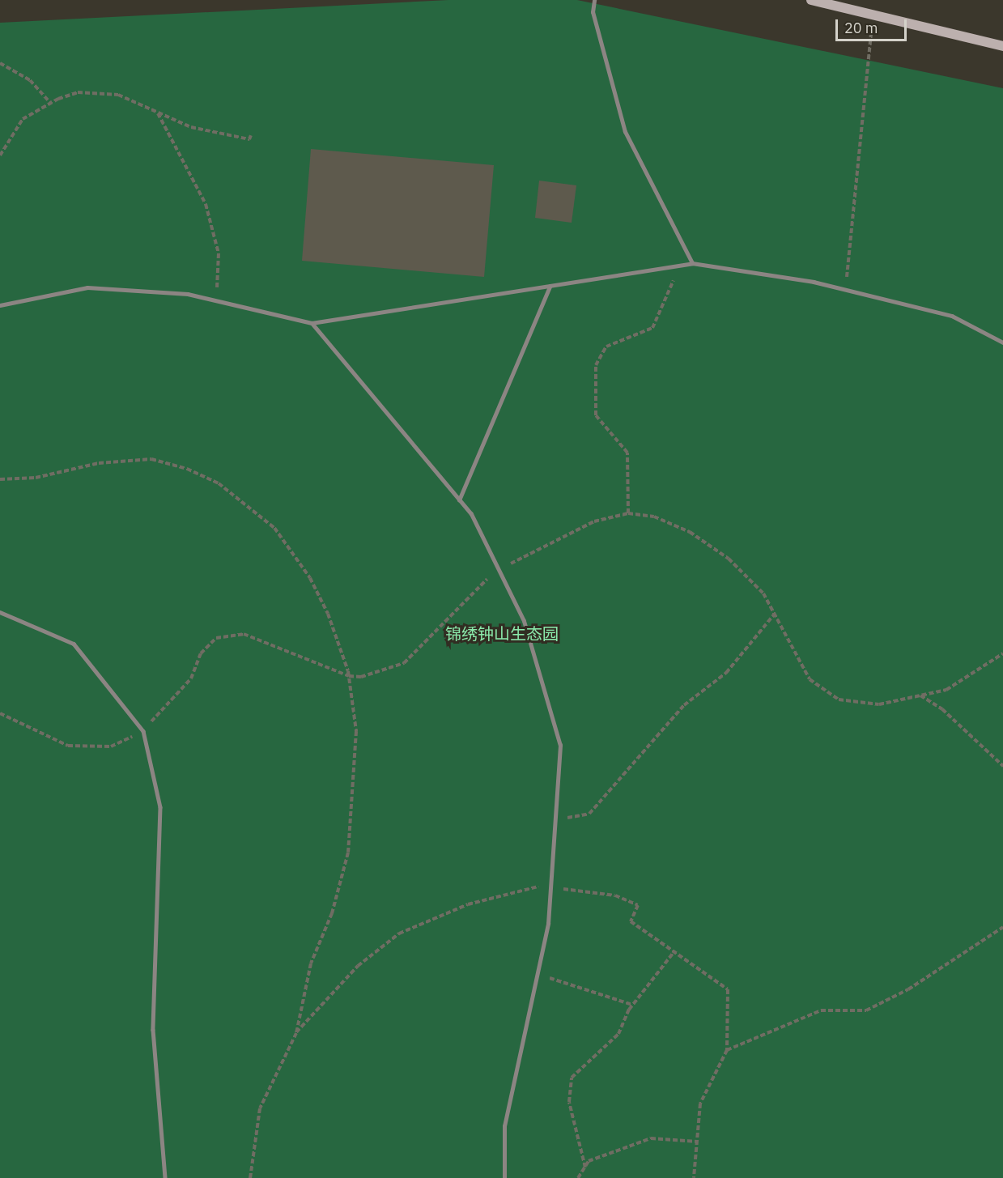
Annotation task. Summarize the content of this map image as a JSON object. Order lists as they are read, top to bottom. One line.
{"parks":["锦绣钟山生态园"],"scale_bar":"20 m"}
